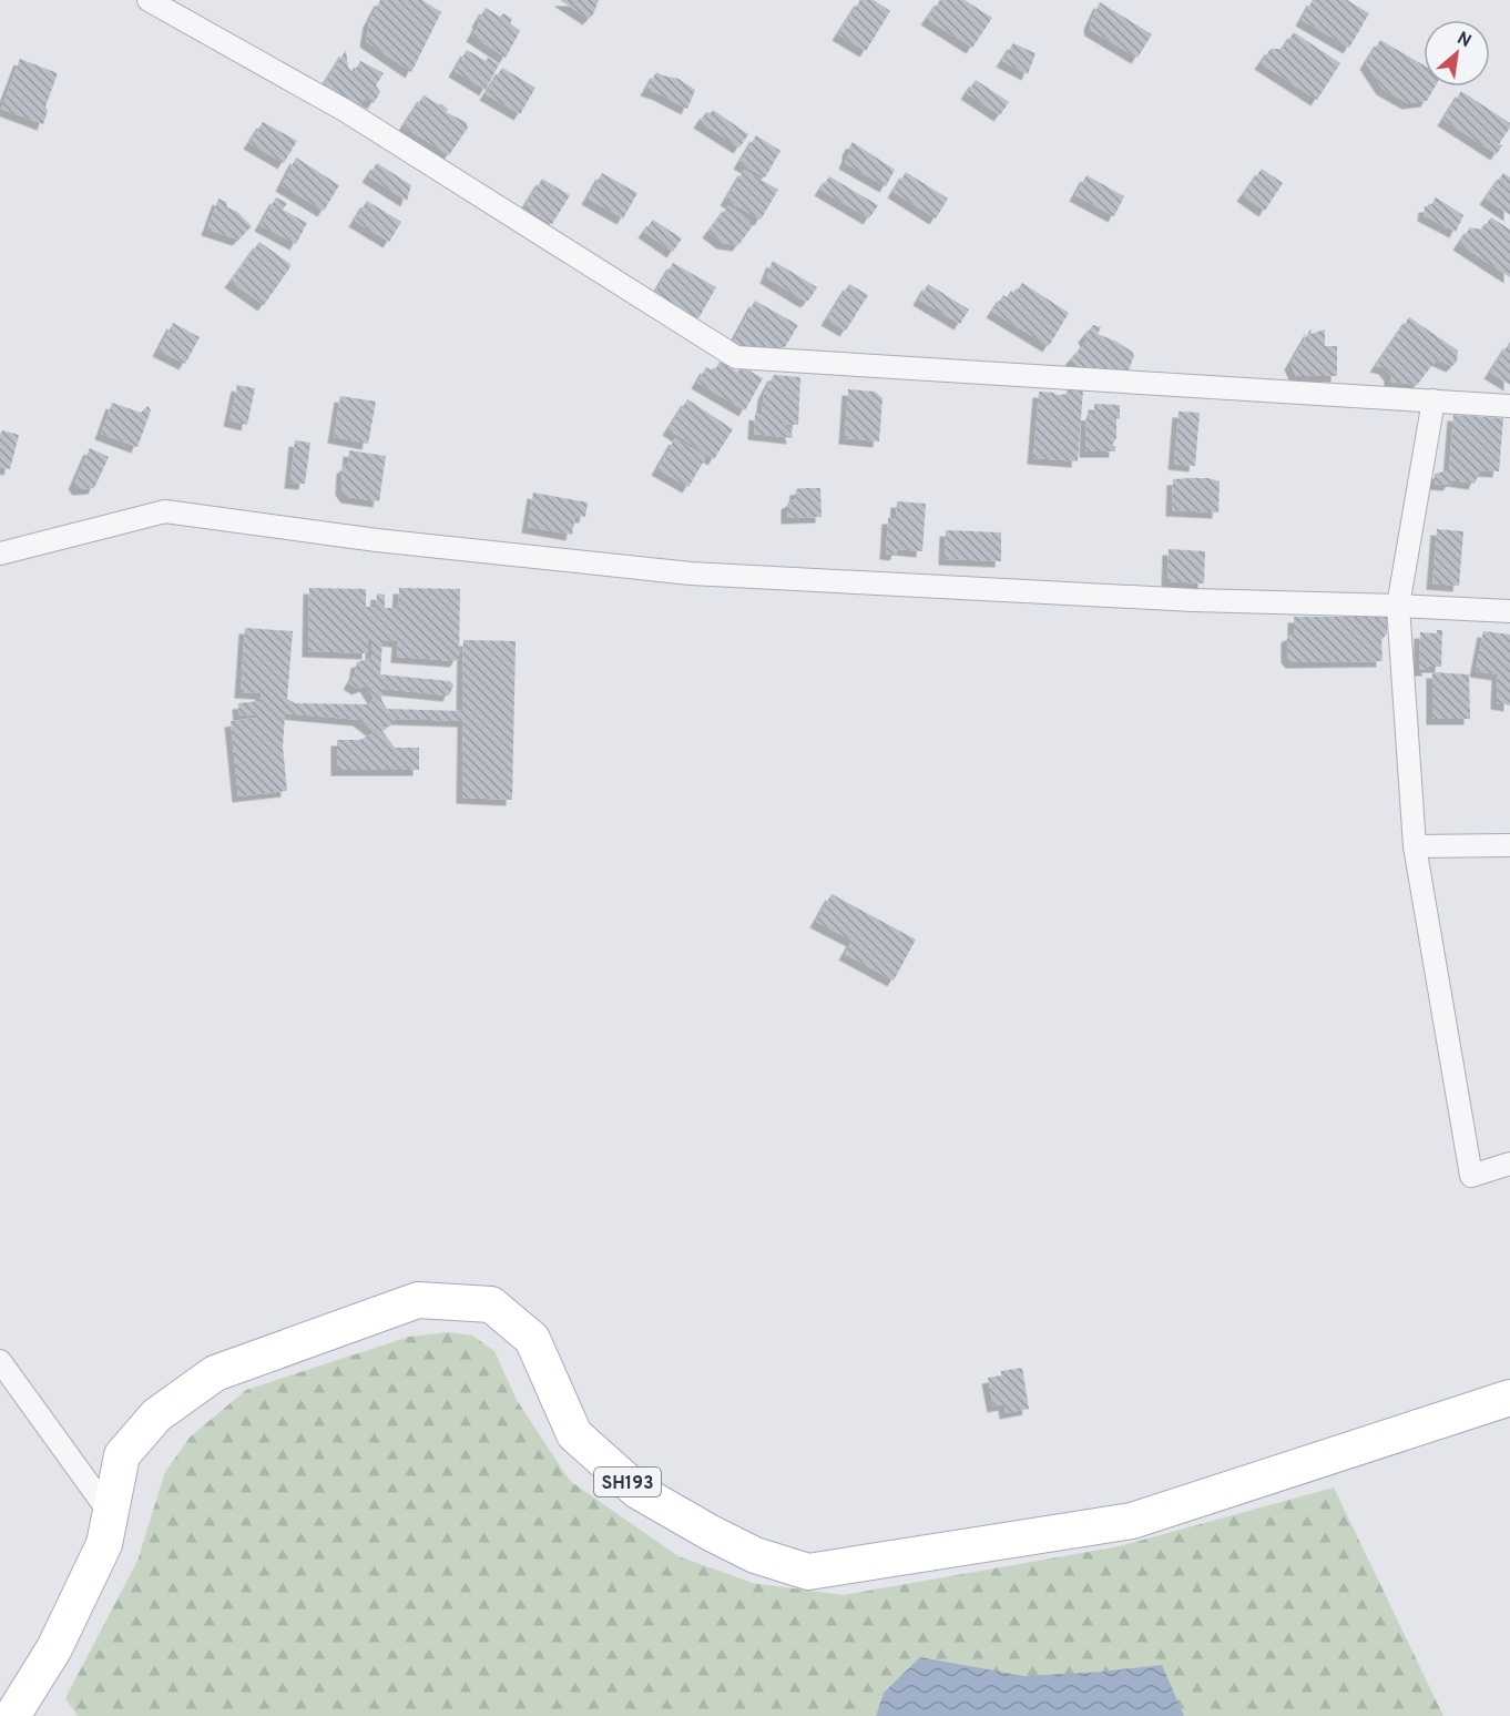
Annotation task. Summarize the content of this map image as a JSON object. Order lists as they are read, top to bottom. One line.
{"streets":{"main road":["SH193"]},"north":"top right"}
